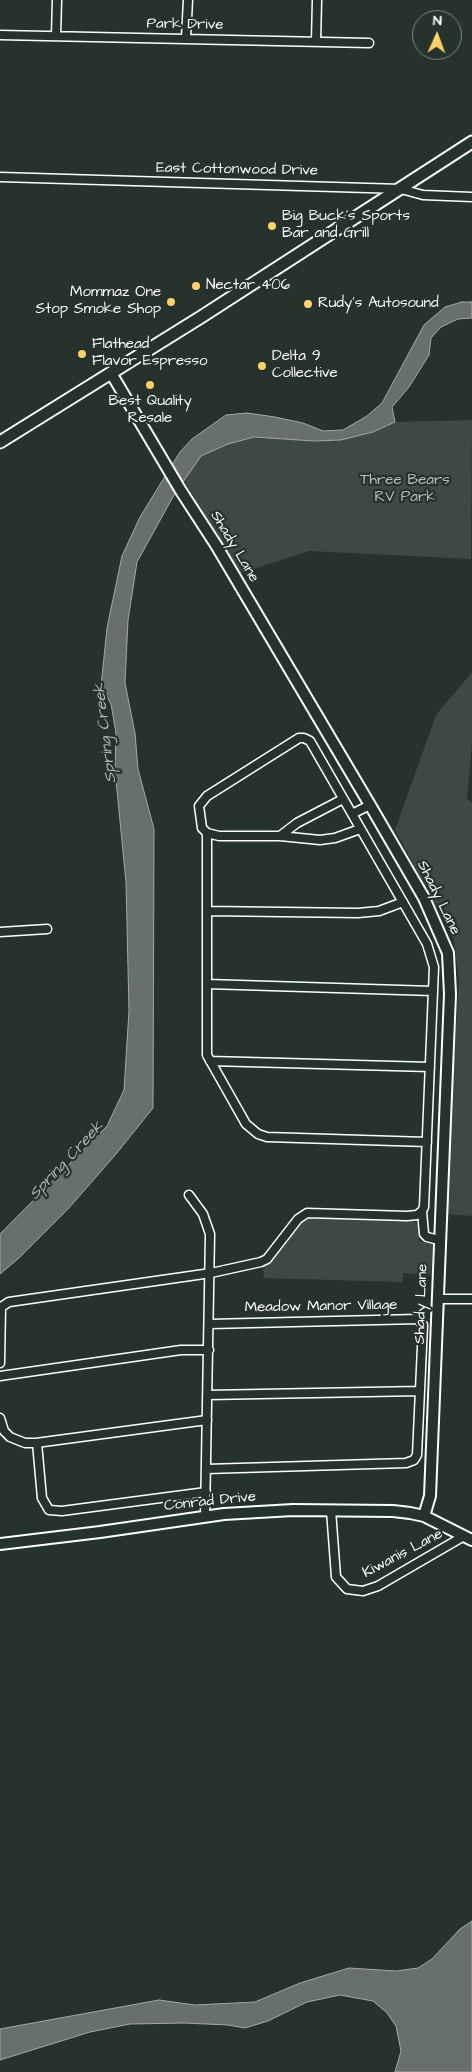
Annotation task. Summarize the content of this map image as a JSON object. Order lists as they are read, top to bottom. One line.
{"streets":{"main road":["Shady Lane","Conrad Drive"],"street":["Park Drive","East Cottonwood Drive","Meadow Manor Village","Kiwanis Lane"]},"crossings":[["Shady Lane","Conrad Drive"],["Conrad Drive","Kiwanis Lane"]],"water":["Spring Creek"],"parks":["Three Bears RV Park"],"places":["Big Buck's Sports Bar and Grill","Nectar 406","Mommaz One Stop Smoke Shop","Rudy's Autosound","Flathead Flavor Espresso","Delta 9 Collective","Best Quality Resale"],"north":"top"}
